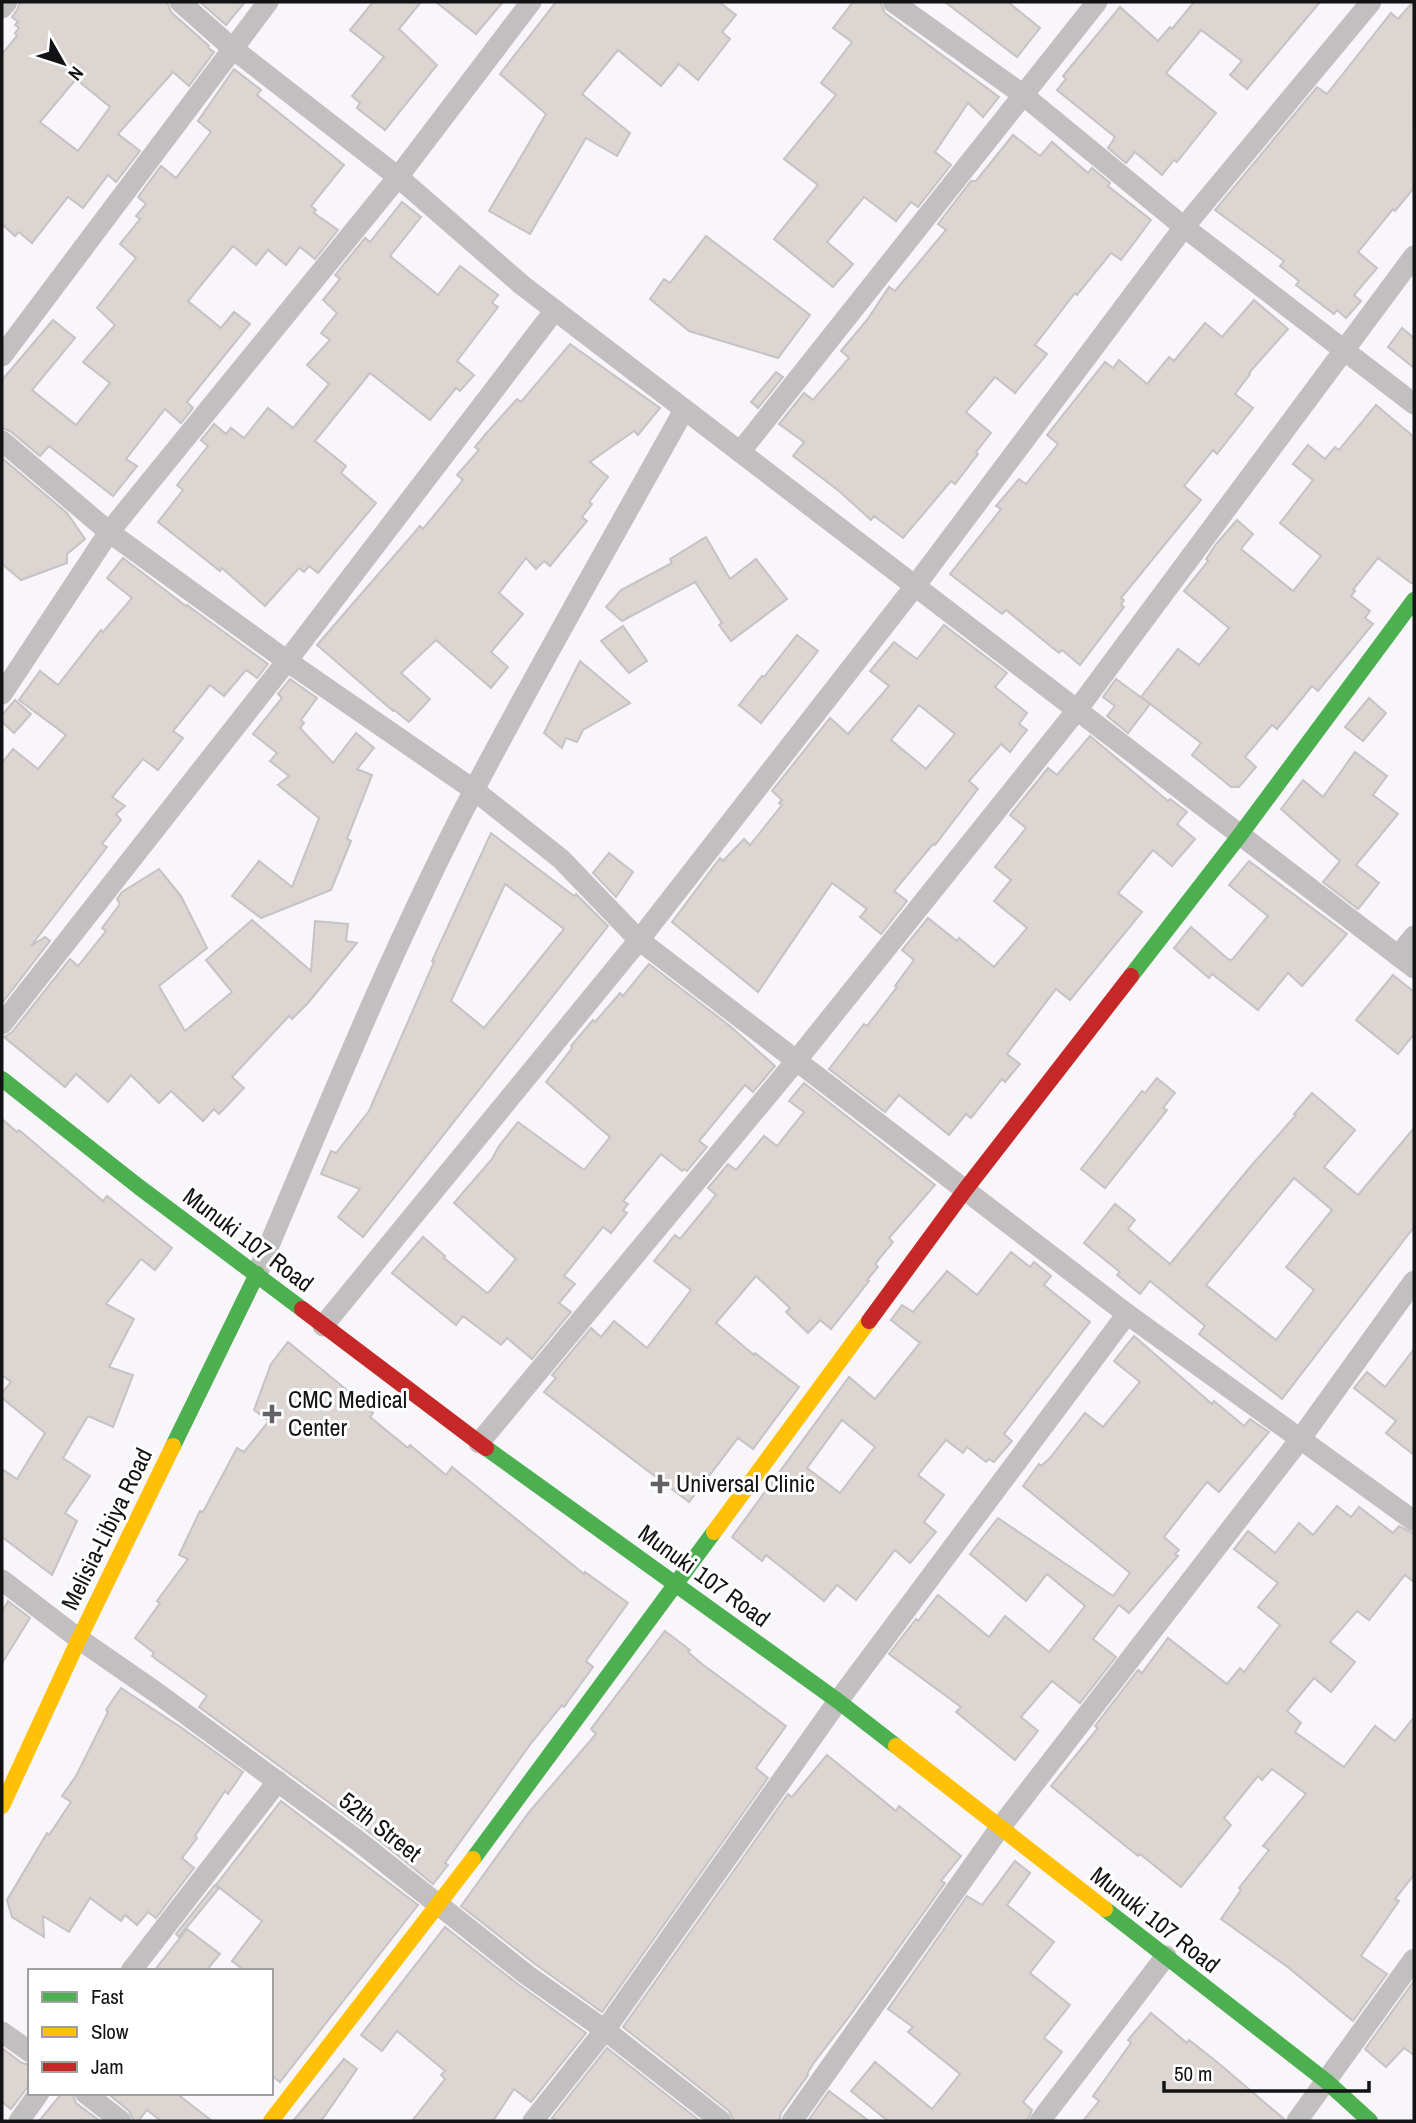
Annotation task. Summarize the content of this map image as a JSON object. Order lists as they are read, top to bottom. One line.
{"streets":{"street":["Munuki 107 Road","Melisia-Libiya Road","52th Street"]},"crossings":[["Munuki 107 Road","Melisia-Libiya Road"],["Melisia-Libiya Road","52th Street"]],"places":{"health":["CMC Medical Center","Universal Clinic"]},"legend":["Fast","Slow","Jam"],"scale_bar":"50 m","north":"bottom right"}
